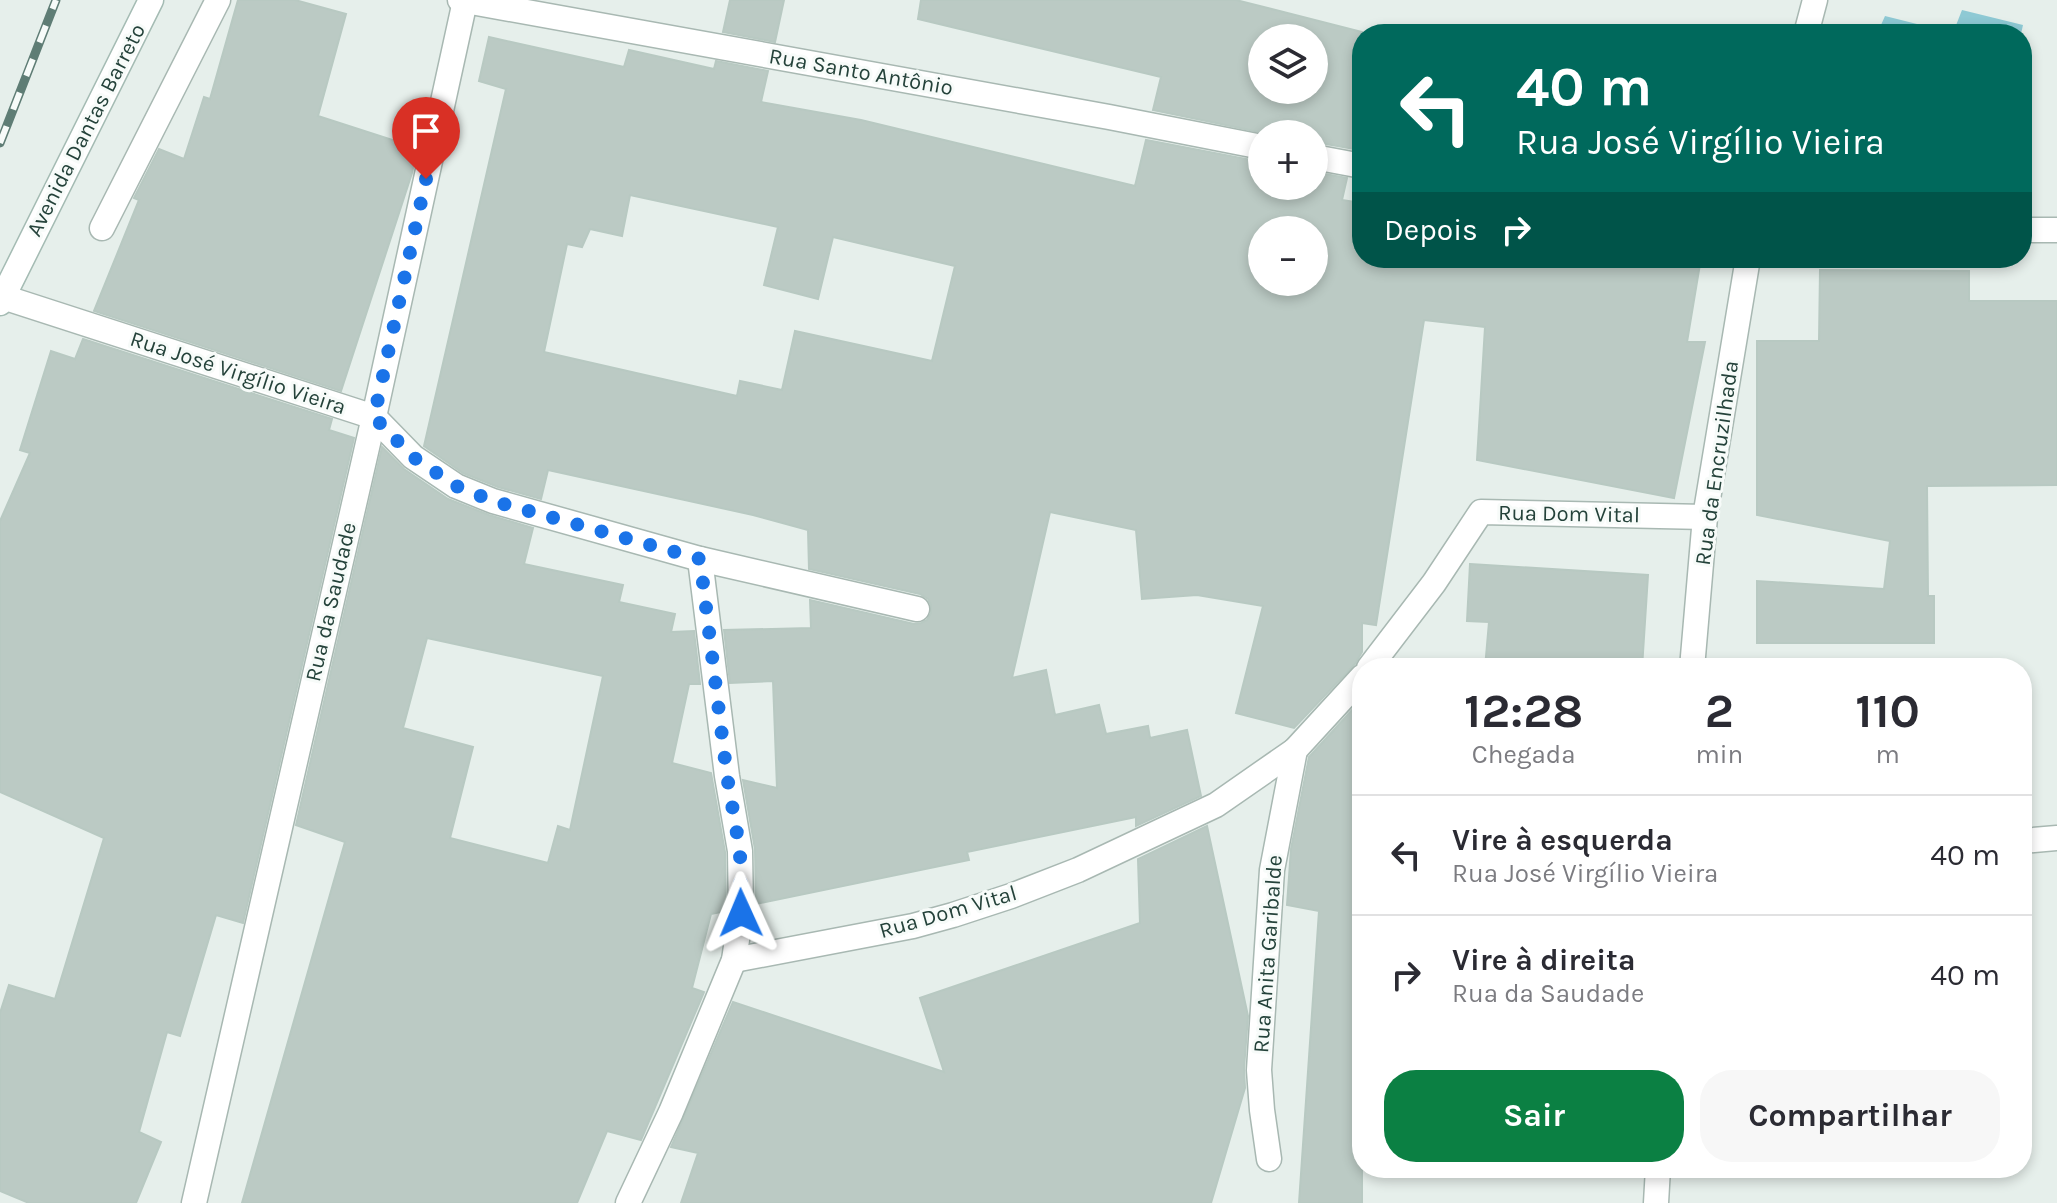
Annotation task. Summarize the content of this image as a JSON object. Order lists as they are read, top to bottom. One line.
{"streets":{"street":["Rua Santo Antônio","Avenida Dantas Barreto","Rua José Virgílio Vieira","Rua da Encruzilhada","Rua Dom Vital","Rua da Saudade","Rua Anita Garibalde"]},"crossings":[["Rua Santo Antônio","Rua da Saudade"],["Avenida Dantas Barreto","Rua José Virgílio Vieira"],["Rua José Virgílio Vieira","Rua da Saudade"],["Rua da Encruzilhada","Rua Dom Vital"],["Rua Dom Vital","Rua Anita Garibalde"]],"page":{"map_buttons":["+","−"],"turn":["40 m","Rua José Virgílio Vieira"],"then":"Depois","eta":["12:28","Chegada","2","min","110","m"],"list":[{"name":"Vire à esquerda","note":"Rua José Virgílio Vieira","value":"40 m"},{"name":"Vire à direita","note":"Rua da Saudade","value":"40 m"}],"buttons":["Sair","Compartilhar"]}}
